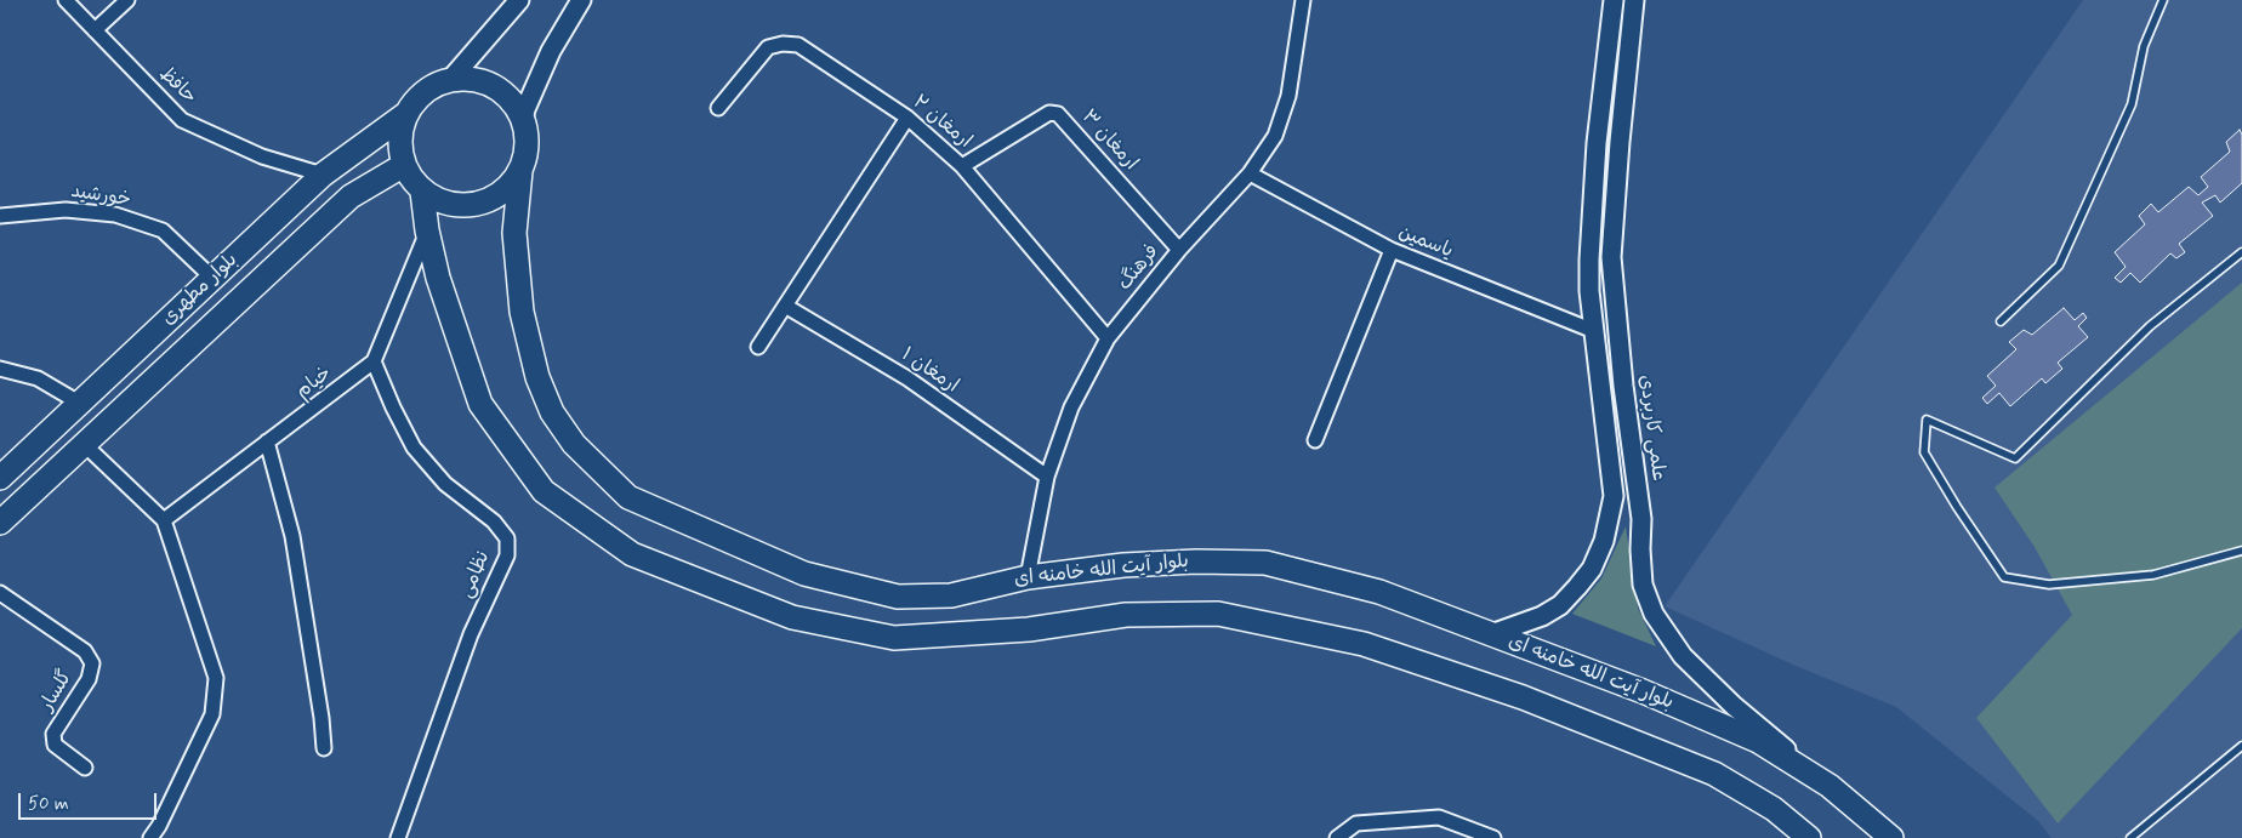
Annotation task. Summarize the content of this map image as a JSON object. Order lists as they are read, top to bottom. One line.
{"streets":{"main road":["بلوار مطهری","بلوار آیت الله خامنه ای"],"street":["حافظ","ارمغان ۲","ارمغان ۳","خورشید","یاسمین","فرهنگ","ارمغان ۱","خیام","علمی کاربردی","نظامی","گلسار"]},"crossings":[["حافظ","بلوار مطهری"],["ارمغان ۲","ارمغان ۳"],["ارمغان ۲","فرهنگ"],["ارمغان ۳","فرهنگ"],["خورشید","بلوار مطهری"],["یاسمین","فرهنگ"],["فرهنگ","ارمغان ۱"],["فرهنگ","بلوار آیت الله خامنه ای"],["بلوار مطهری","بلوار آیت الله خامنه ای"],["خیام","نظامی"],["علمی کاربردی","بلوار آیت الله خامنه ای"]],"scale_bar":"50 m"}
